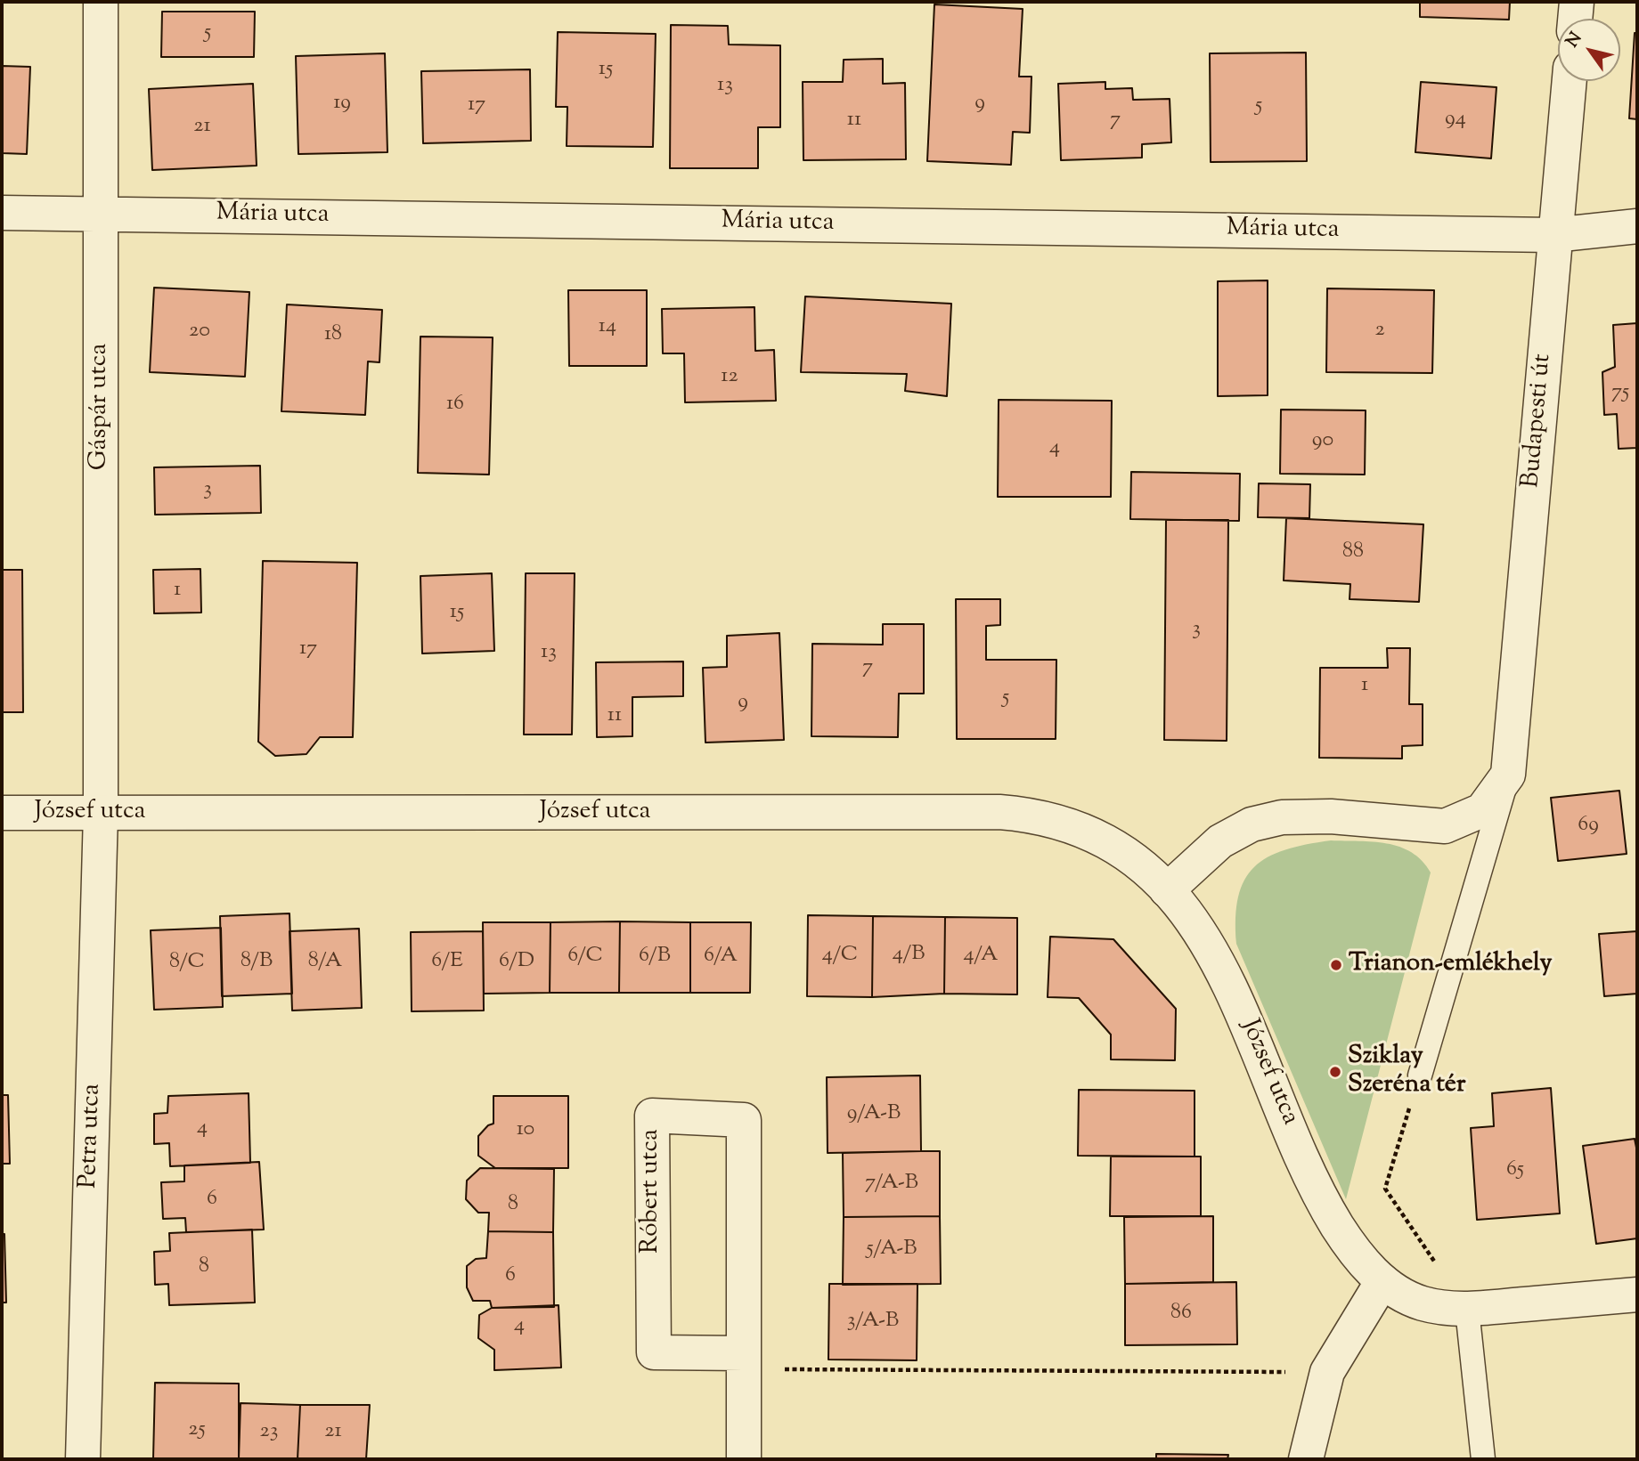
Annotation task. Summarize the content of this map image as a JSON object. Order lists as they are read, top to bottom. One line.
{"streets":{"street":["Mária utca","Gáspár utca","Budapesti út","József utca","Petra utca","Róbert utca"]},"crossings":[["Mária utca","Gáspár utca"],["Mária utca","Budapesti út"],["Gáspár utca","József utca"],["Gáspár utca","Petra utca"],["József utca","Petra utca"]],"places":["Trianon-emlékhely","Sziklay Szeréna tér"],"house_numbers":["5","15","13","19","9","17","5","94","11","7","21","14","2","20","18","12","75","16","90","4","3","88","1","15","3","17","13","7","1","5","9","11","69","4/B","4/C","4/A","6/C","6/B","6/A","8/B","8/A","6/E","6/D","8/C","9/A-B","4","10","65","7/A-B","6","8","5/A-B","8","6","86","3/A-B","4","25","23","21"],"north":"top left"}
